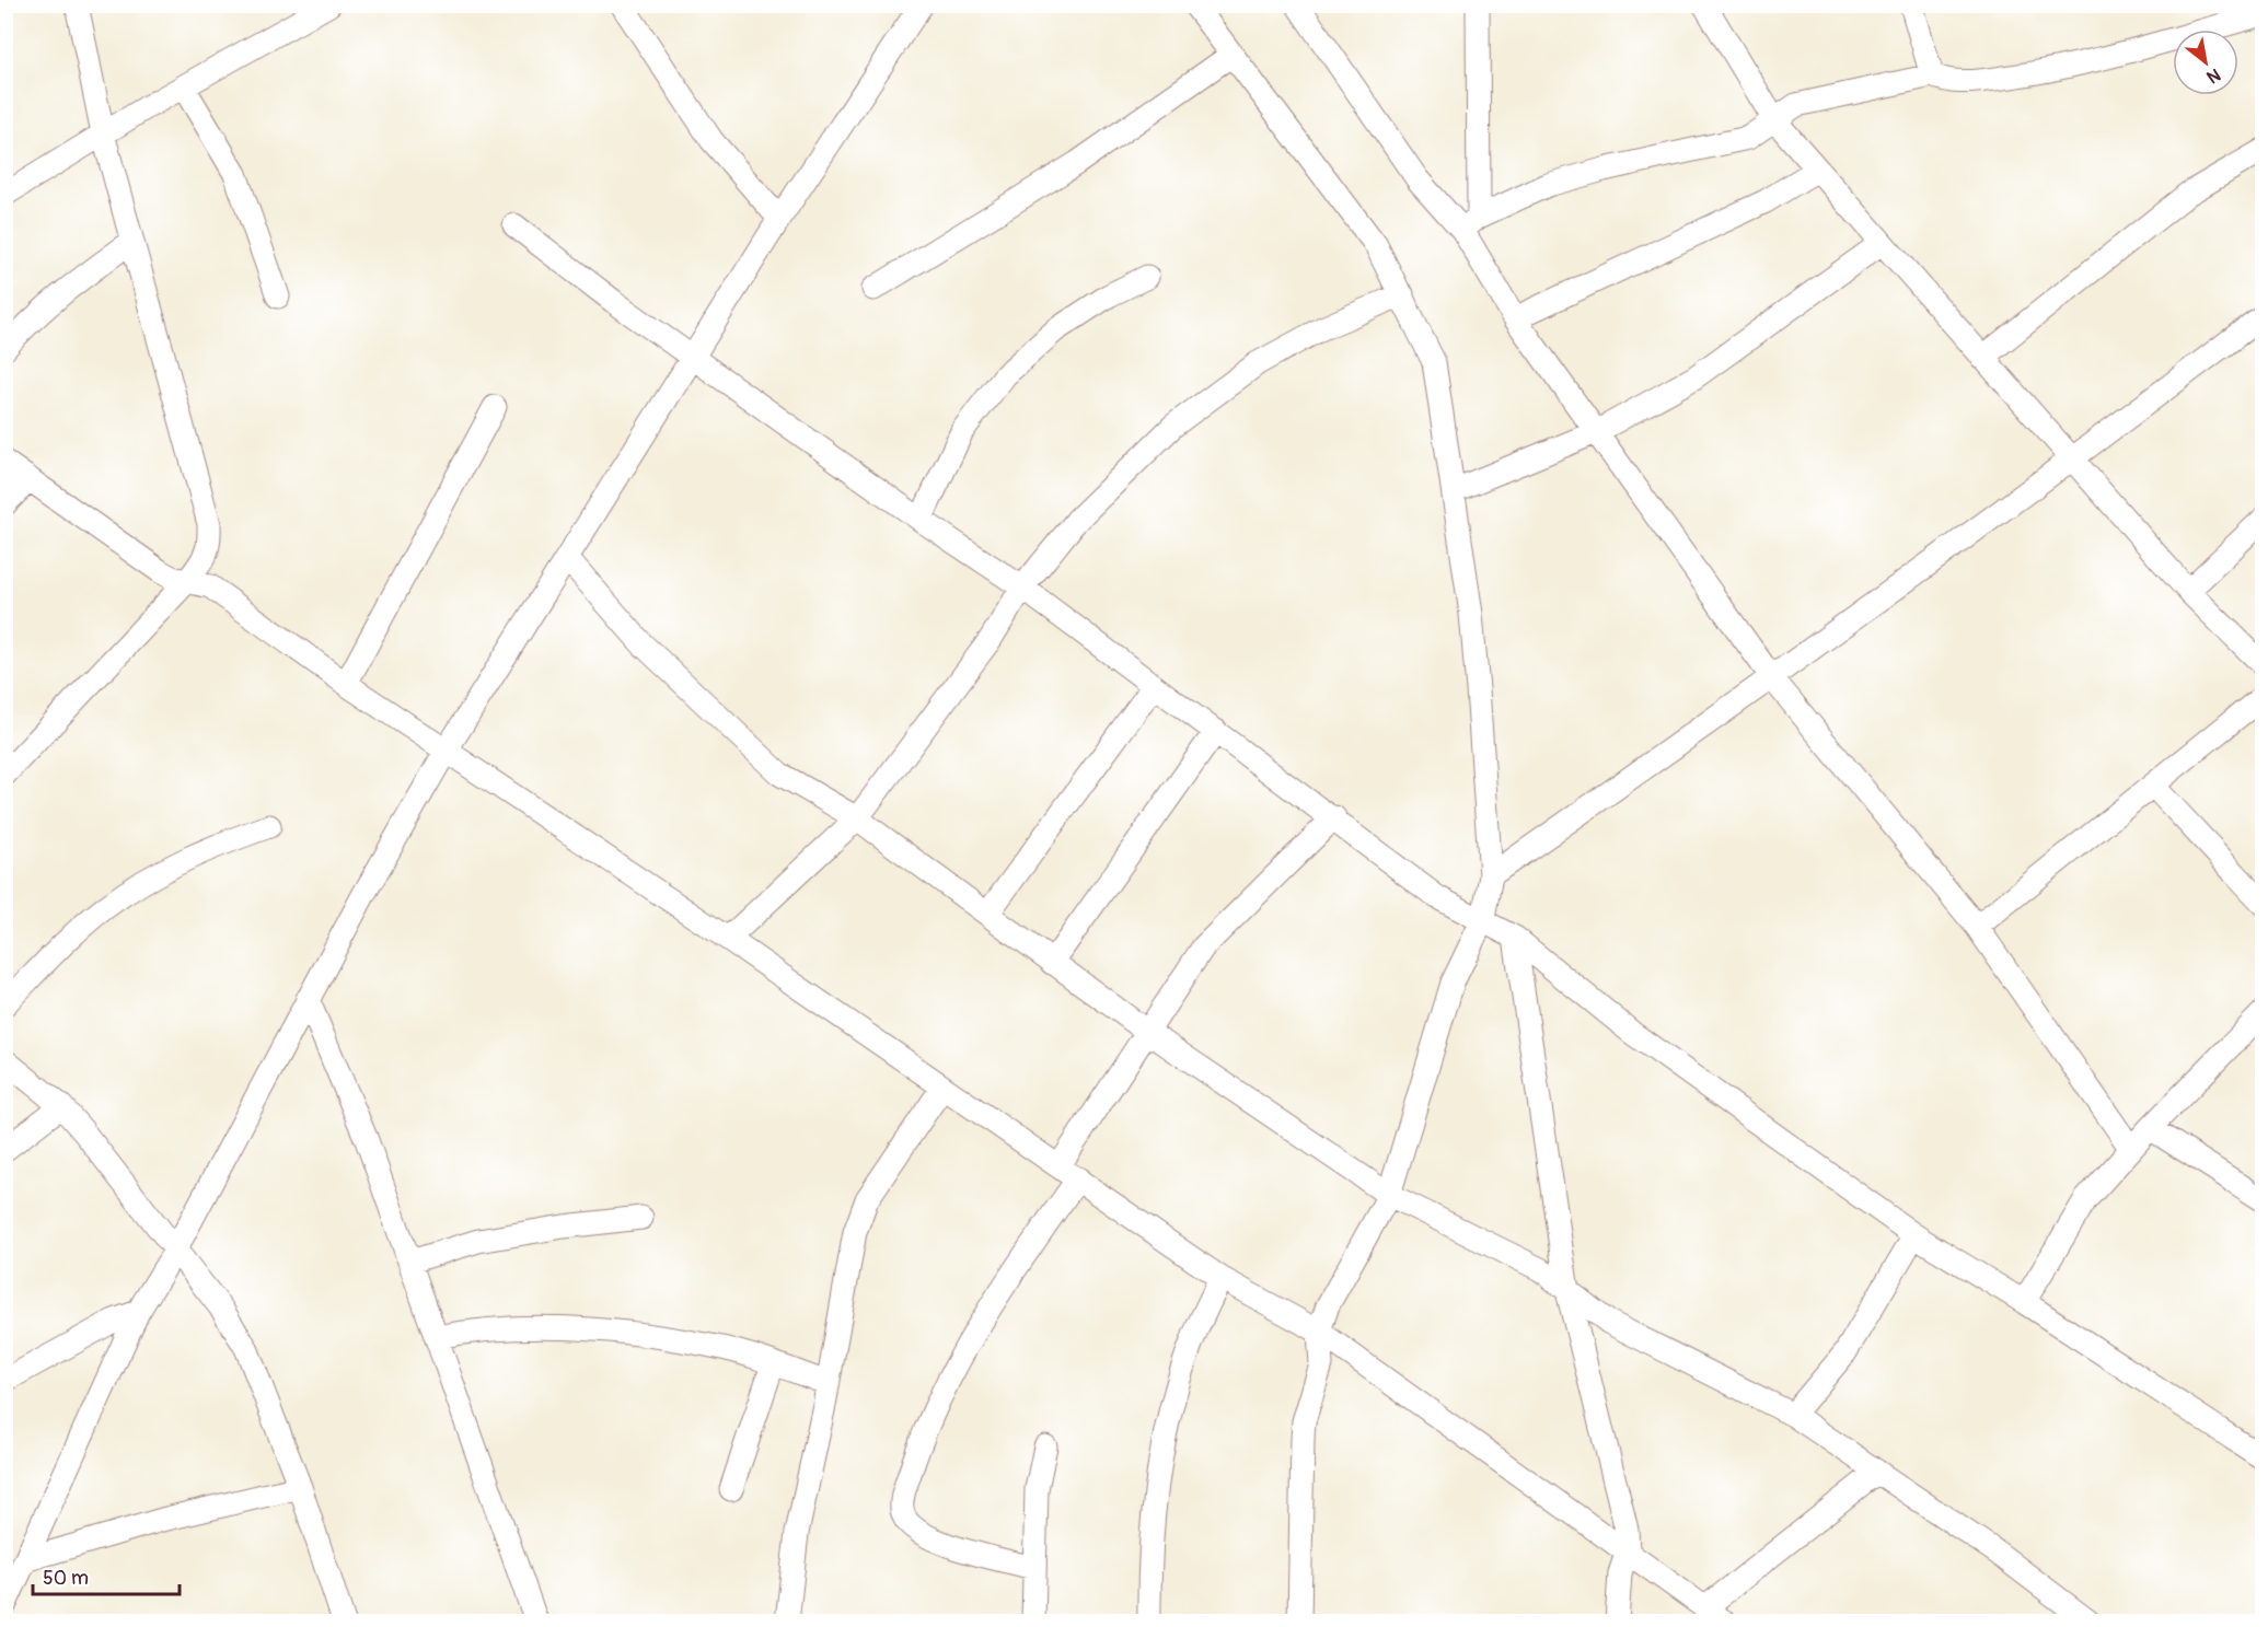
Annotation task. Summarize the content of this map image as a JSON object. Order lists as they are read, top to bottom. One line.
{"scale_bar":"50 m","north":"bottom right"}
